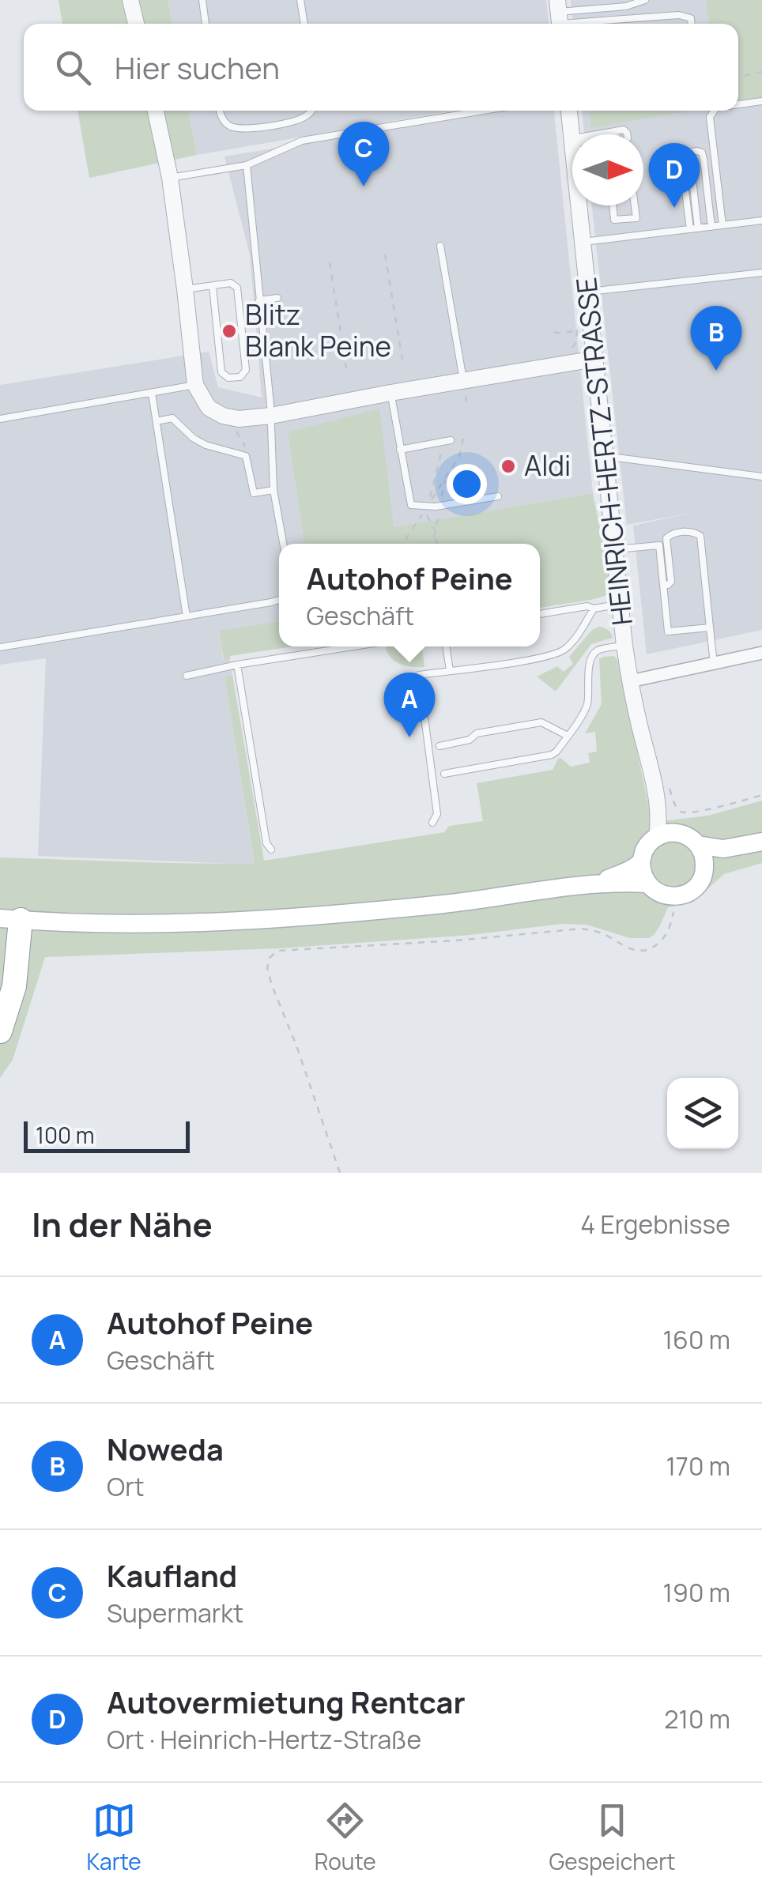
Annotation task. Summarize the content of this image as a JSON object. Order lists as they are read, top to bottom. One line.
{"streets":{"street":["HEINRICH-HERTZ-STRASSE"]},"places":["Blitz Blank Peine","Aldi"],"scale_bar":"100 m","north":"right","page":{"search":"Hier suchen","pins":["C","D","B","A"],"popup":["Autohof Peine","Geschäft"],"scale":"100 m","heading":["In der Nähe","4 Ergebnisse"],"list":[{"mark":"A","name":"Autohof Peine","note":"Geschäft","value":"160 m"},{"mark":"B","name":"Noweda","note":"Ort","value":"170 m"},{"mark":"C","name":"Kaufland","note":"Supermarkt","value":"190 m"},{"mark":"D","name":"Autovermietung Rentcar","note":"Ort · Heinrich-Hertz-Straße","value":"210 m"}],"nav":["Karte","Route","Gespeichert"]}}
